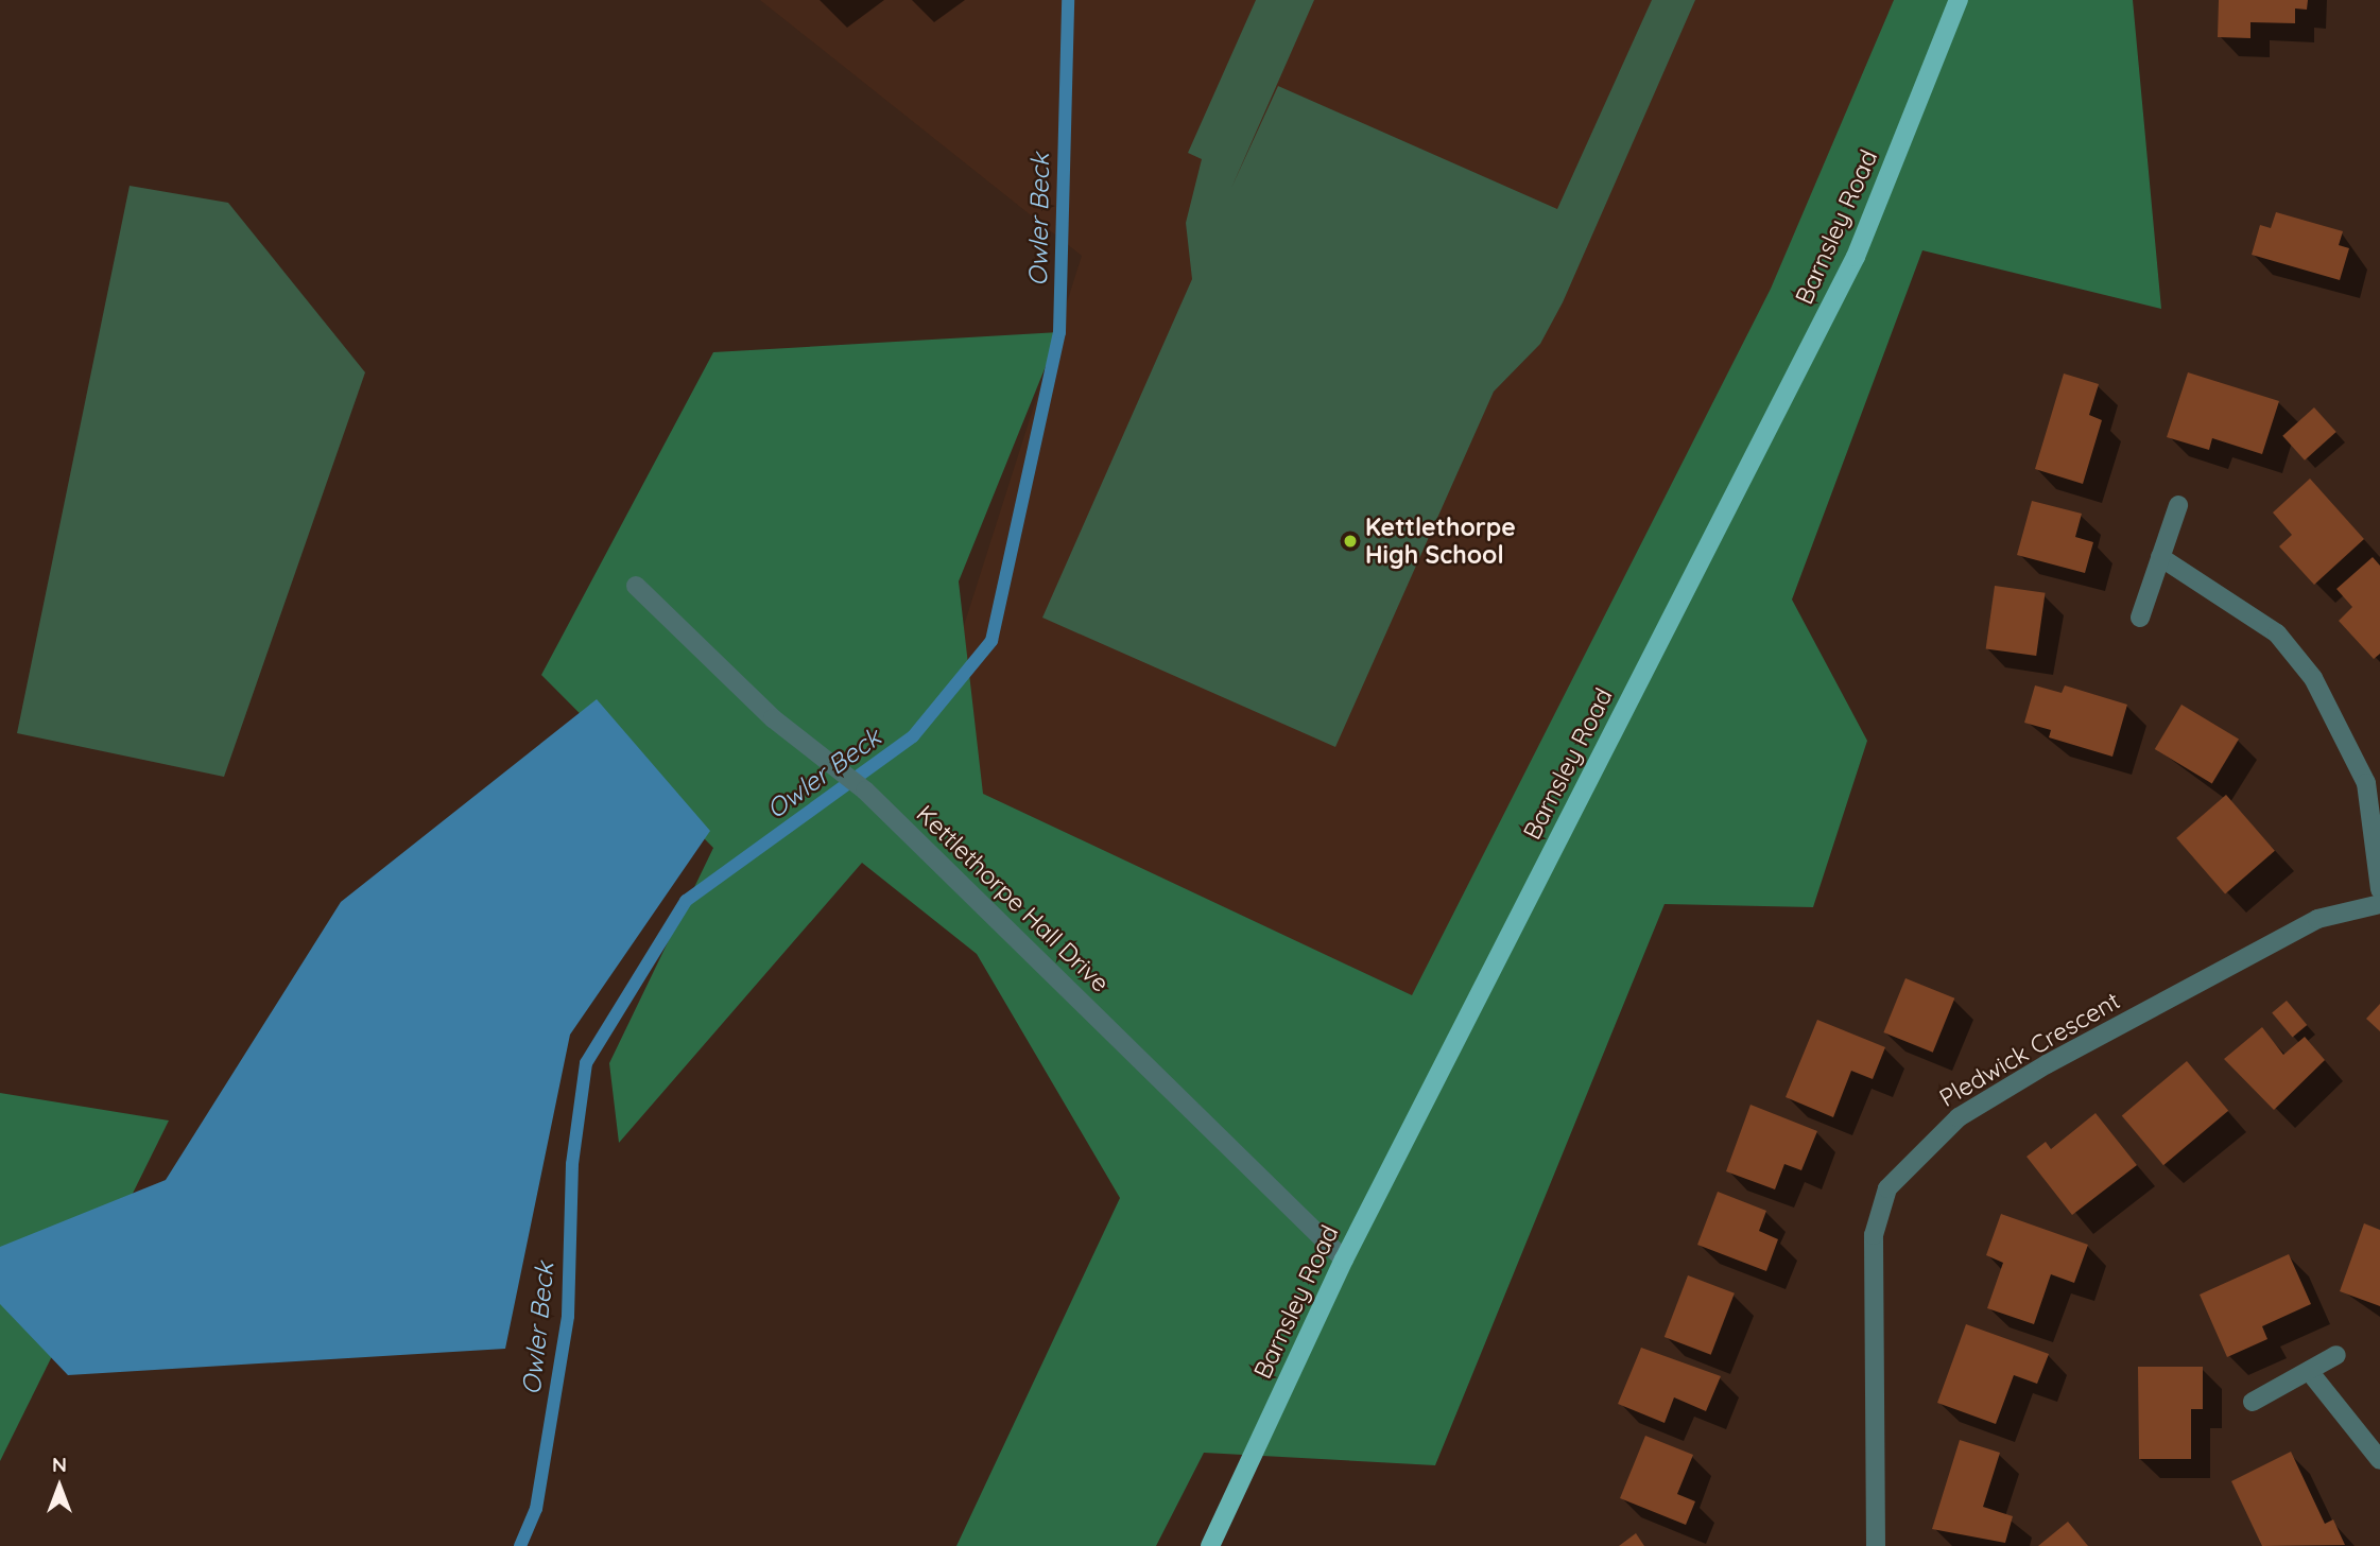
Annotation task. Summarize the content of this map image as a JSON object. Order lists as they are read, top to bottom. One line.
{"streets":{"main road":["Barnsley Road"],"street":["Kettlethorpe Hall Drive","Pledwick Crescent"]},"crossings":[["Barnsley Road","Kettlethorpe Hall Drive"]],"water":["Owler Beck"],"places":["Kettlethorpe High School"],"north":"top"}
